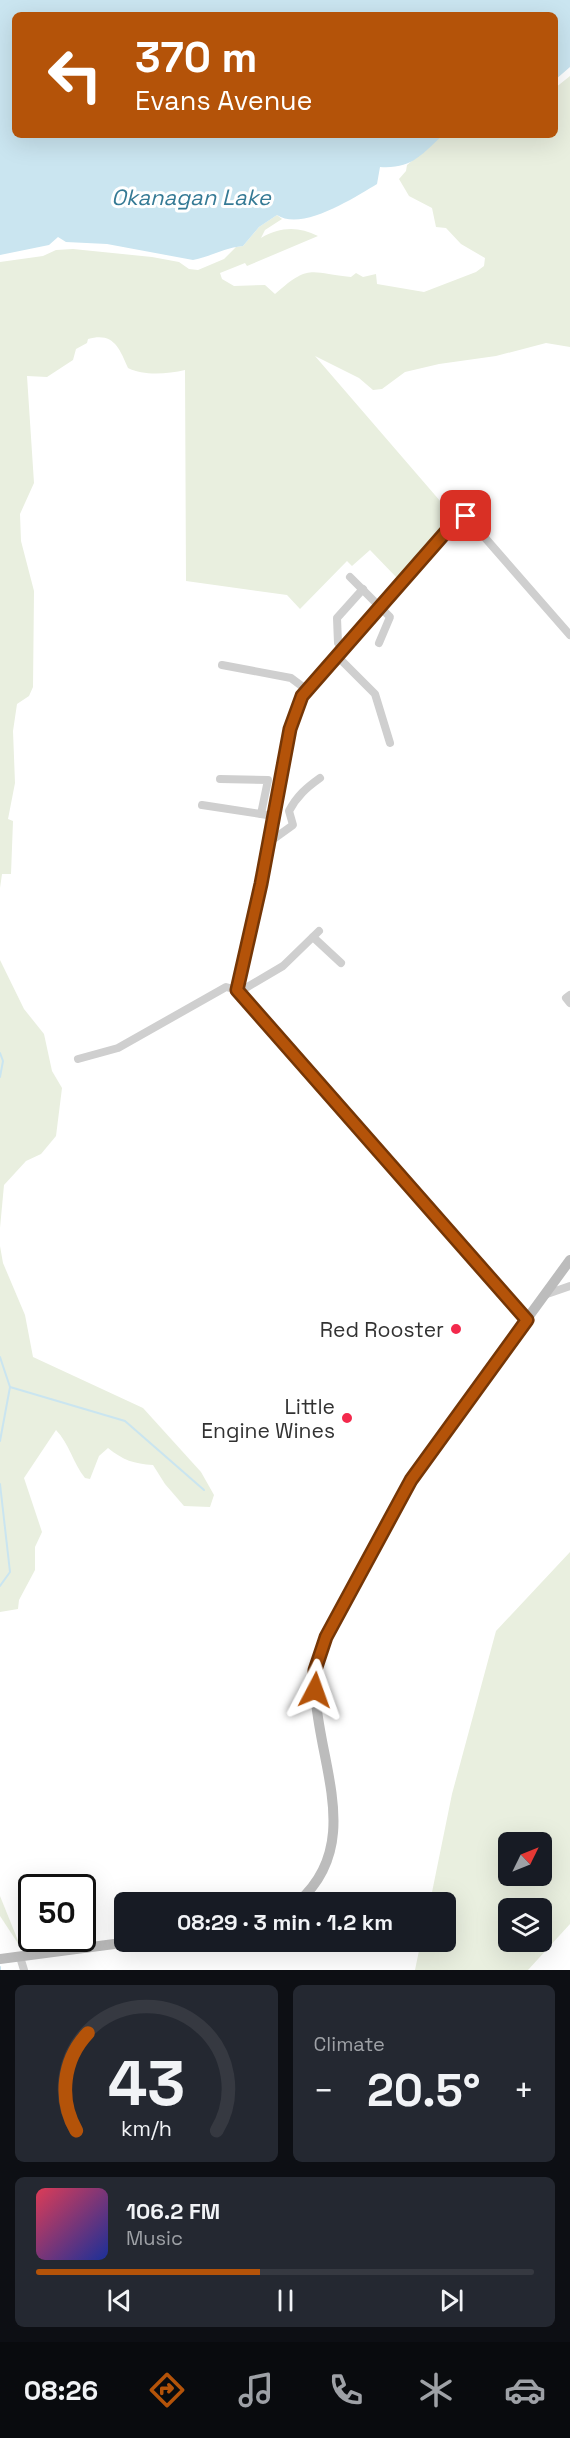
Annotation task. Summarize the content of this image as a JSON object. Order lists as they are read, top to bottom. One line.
{"water":["Okanagan Lake"],"places":["Red Rooster","Little Engine Wines"],"north":"top right","page":{"turn":["370 m","Evans Avenue"],"limit":"50","trip":"08:29 · 3 min · 1.2 km","tile":"Climate","heat":["−","20.5°","+"],"song":["106.2 FM","Music"],"tabs":"08:26","gauge":["43","km/h"]}}
